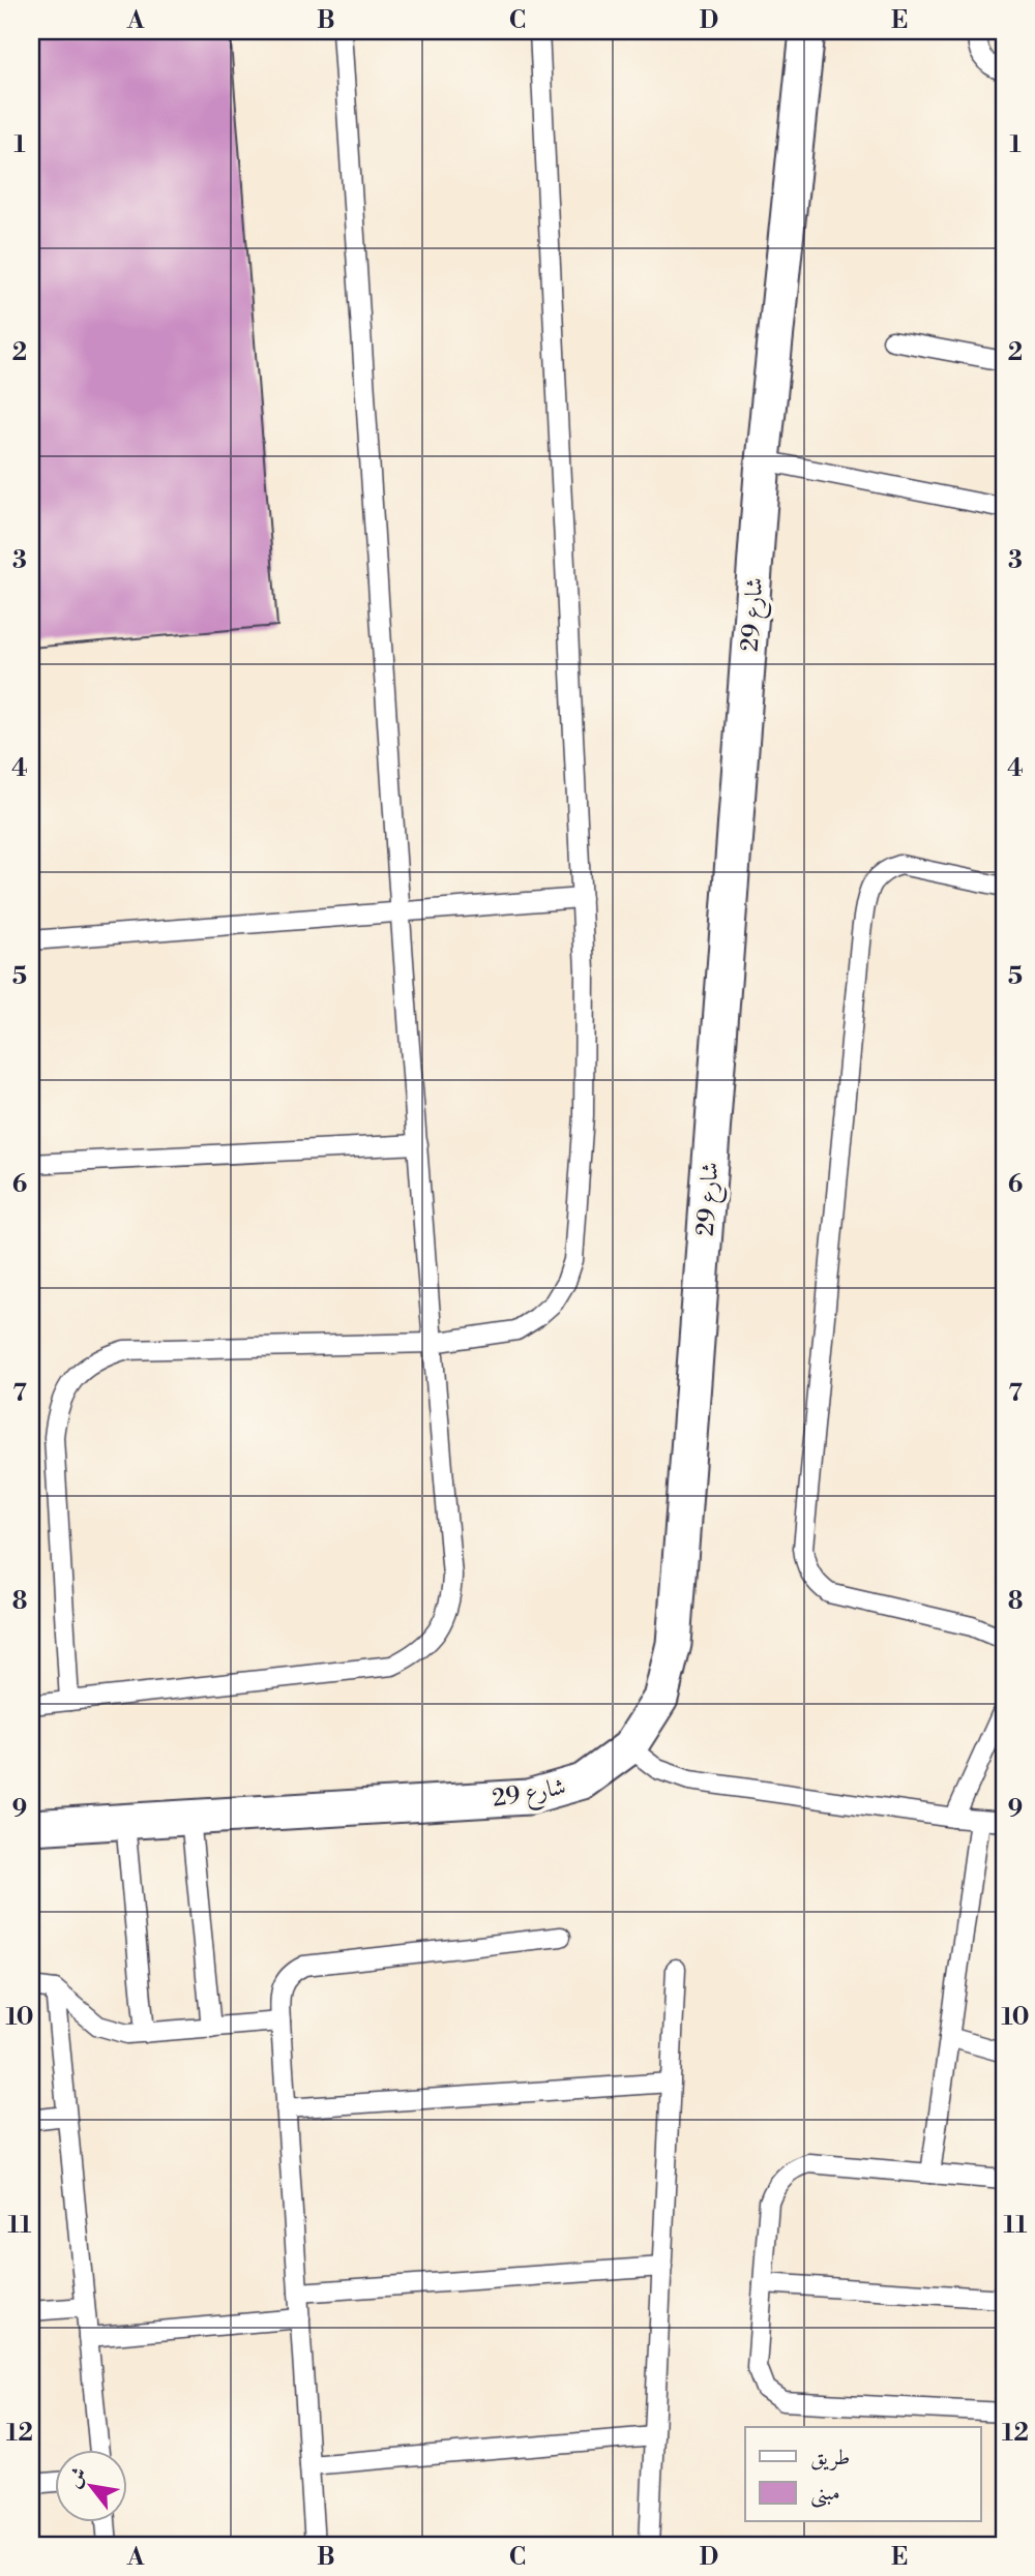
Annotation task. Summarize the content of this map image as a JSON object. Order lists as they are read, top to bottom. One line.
{"streets":{"street":["شارع 29"]},"legend":["طريق","مبنى"],"north":"top left","grid":{"columns":["A","B","C","D","E"],"rows":["1","2","3","4","5","6","7","8","9","10","11","12"]}}
